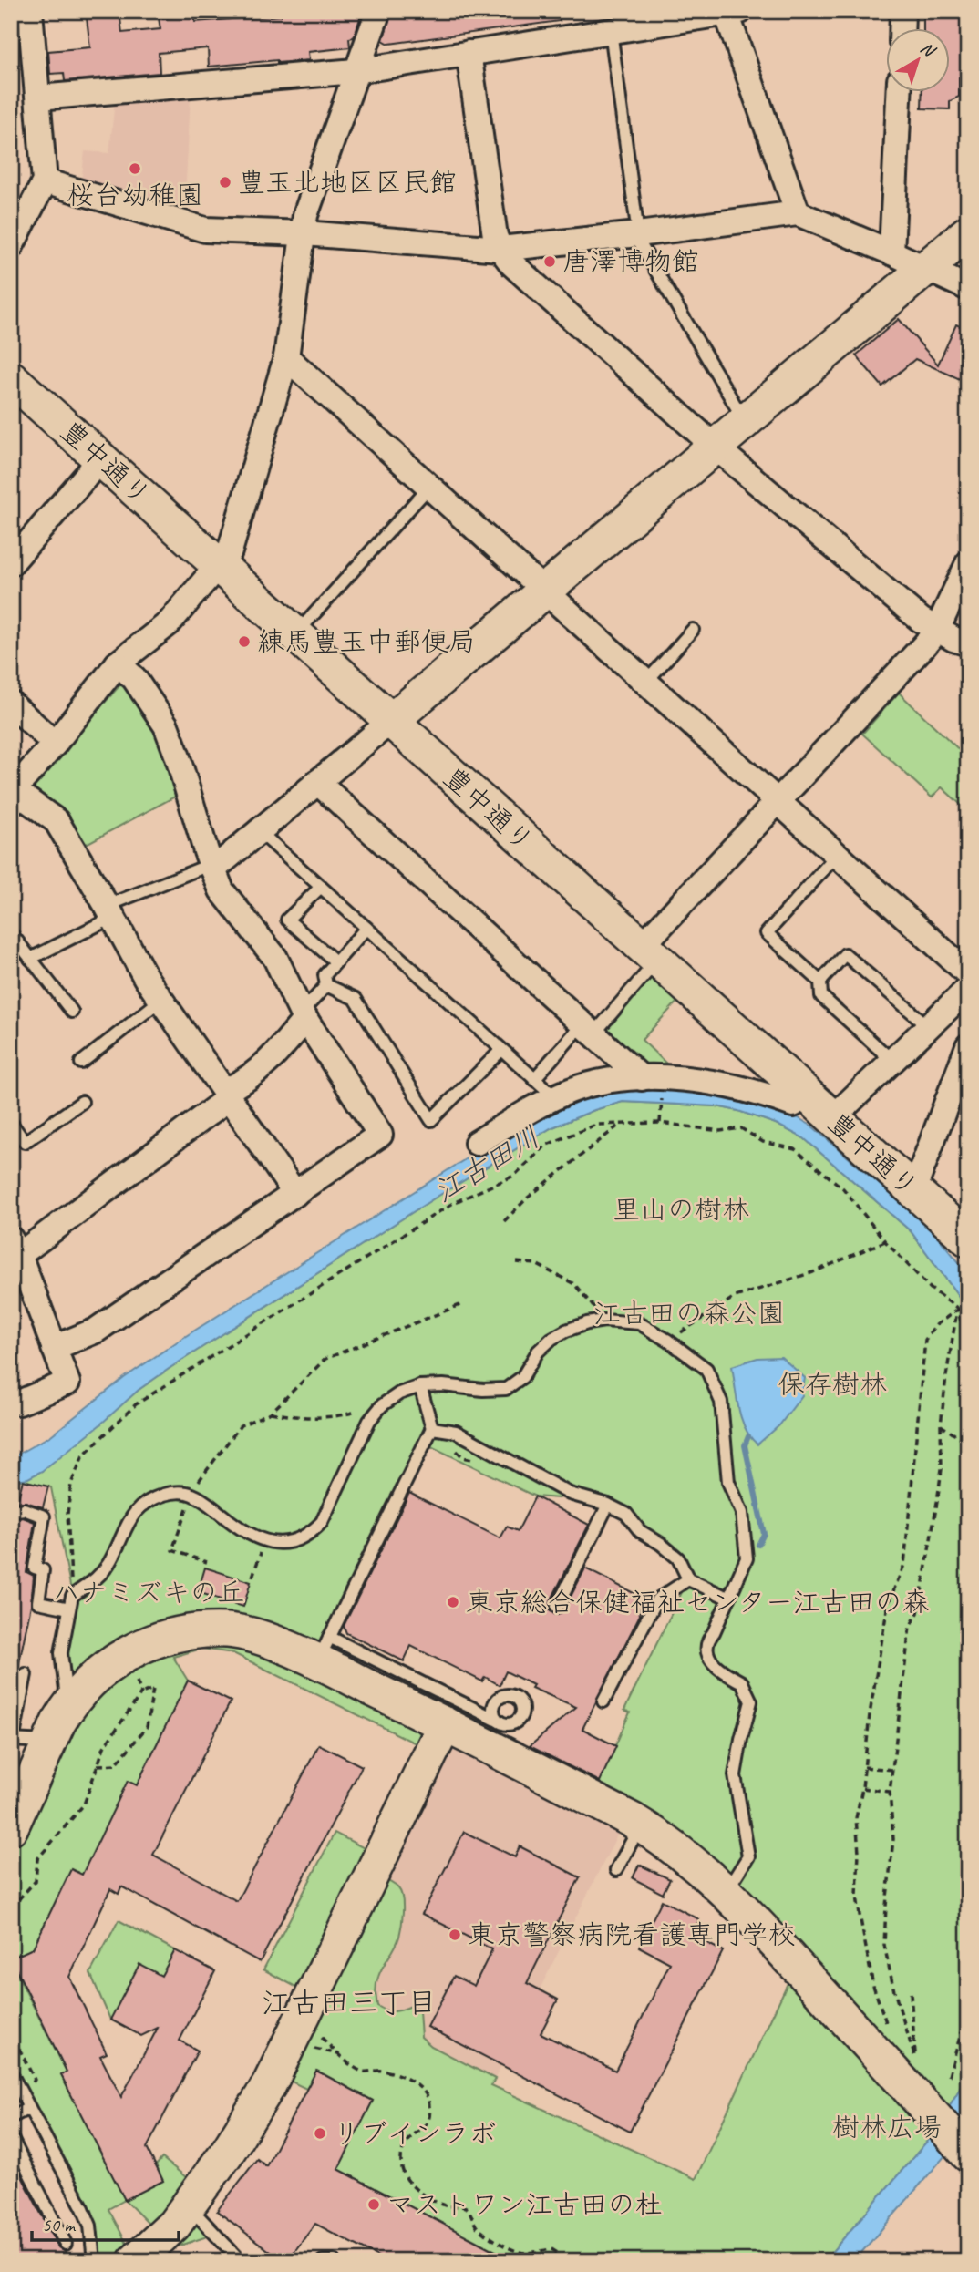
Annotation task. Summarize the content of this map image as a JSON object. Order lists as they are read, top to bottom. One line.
{"streets":{"street":["豊中通り"]},"districts":["江古田三丁目"],"water":["江古田川"],"parks":["里山の樹林","江古田の森公園","保存樹林","ハナミズキの丘","樹林広場"],"places":["桜台幼稚園","豊玉北地区区民館","唐澤博物館","練馬豊玉中郵便局","東京総合保健福祉センター江古田の森","東京警察病院看護専門学校","リブインラボ","マストワン江古田の杜"],"scale_bar":"50 m","north":"top right"}
